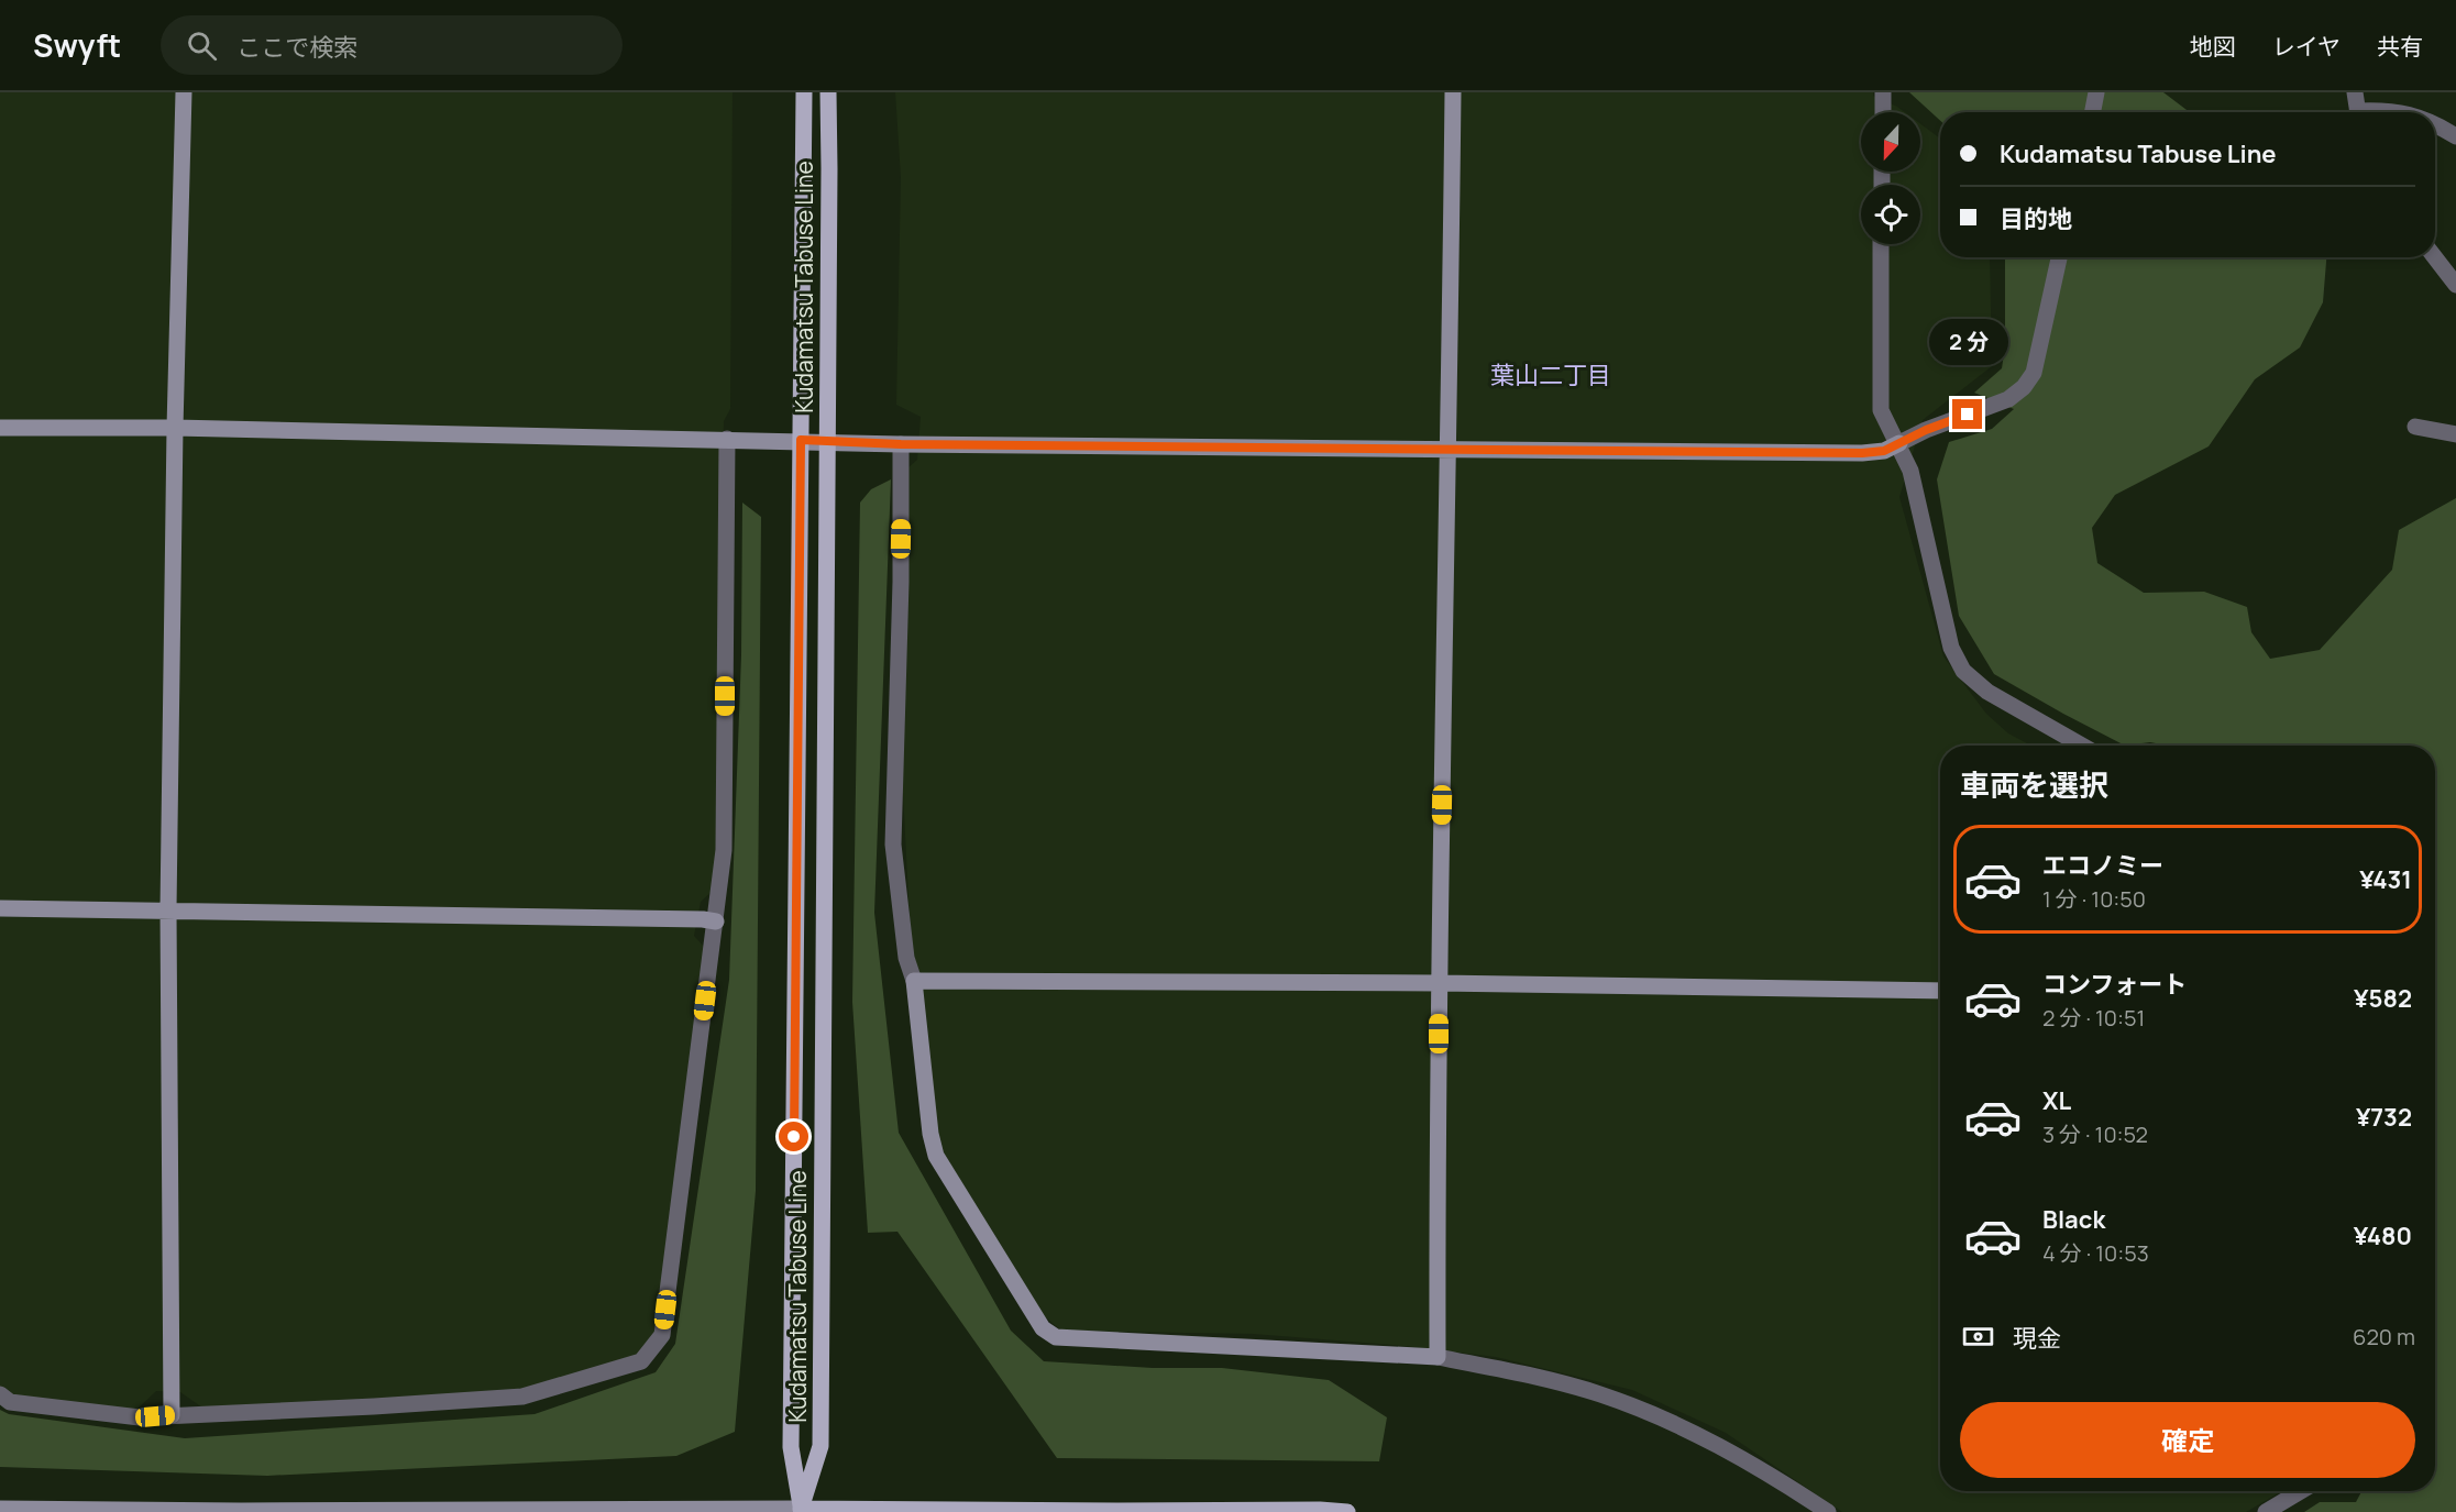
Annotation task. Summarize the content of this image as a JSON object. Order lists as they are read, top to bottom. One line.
{"streets":{"main road":["Kudamatsu Tabuse Line"]},"districts":["葉山二丁目"],"north":"bottom","page":{"header":"Swyft","search":"ここで検索","nav":["地図","レイヤ","共有"],"banner":["Kudamatsu Tabuse Line","目的地"],"bubble":"2 分","heading":"車両を選択","list":[{"name":"エコノミー","note":"1 分 · 10:50","value":"¥431"},{"name":"コンフォート","note":"2 分 · 10:51","value":"¥582"},{"name":"XL","note":"3 分 · 10:52","value":"¥732"},{"name":"Black","note":"4 分 · 10:53","value":"¥480"}],"pay":["現金","620 m"],"buttons":"確定"}}
